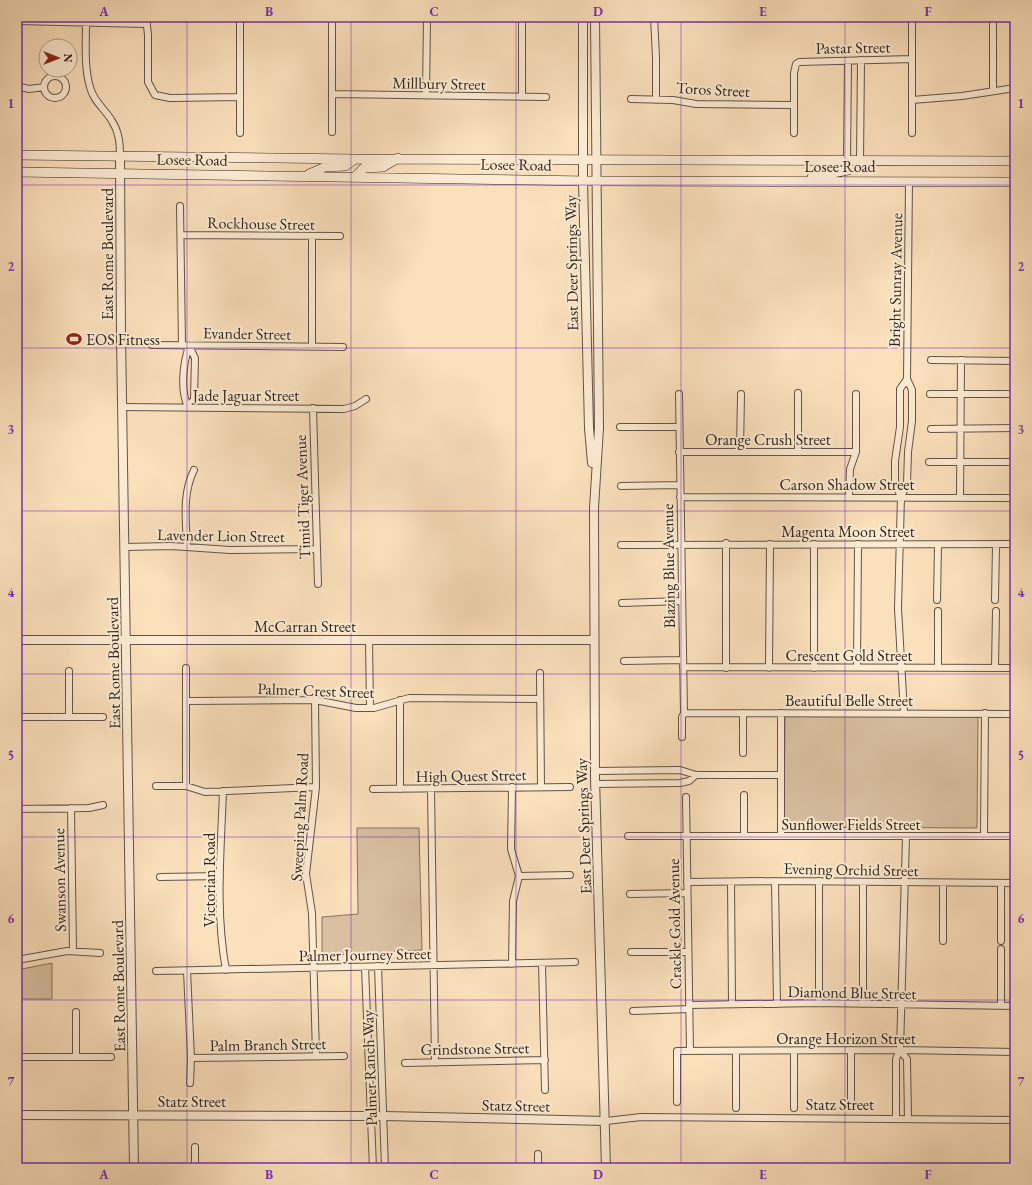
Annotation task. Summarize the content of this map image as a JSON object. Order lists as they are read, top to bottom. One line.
{"streets":{"main road":["Losee Road"],"street":["Pastar Street","Millbury Street","Toros Street","Rockhouse Street","East Rome Boulevard","East Deer Springs Way","Bright Sunray Avenue","Evander Street","Jade Jaguar Street","Orange Crush Street","Carson Shadow Street","Timid Tiger Avenue","Magenta Moon Street","Lavender Lion Street","Blazing Blue Avenue","McCarran Street","Crescent Gold Street","Palmer Crest Street","Beautiful Belle Street","High Quest Street","Sweeping Palm Road","Sunflower Fields Street","Evening Orchid Street","Swanson Avenue","Victorian Road","Crackle Gold Avenue","Palmer Journey Street","Diamond Blue Street","Orange Horizon Street","Palm Branch Street","Grindstone Street","Palmer Ranch Way","Statz Street"]},"crossings":[["Pastar Street","Toros Street"],["Losee Road","East Rome Boulevard"],["Losee Road","East Deer Springs Way"],["Losee Road","Bright Sunray Avenue"],["East Rome Boulevard","Jade Jaguar Street"],["East Rome Boulevard","Lavender Lion Street"],["East Rome Boulevard","McCarran Street"],["East Rome Boulevard","Statz Street"],["East Deer Springs Way","McCarran Street"],["East Deer Springs Way","Statz Street"],["Bright Sunray Avenue","Carson Shadow Street"],["Jade Jaguar Street","Timid Tiger Avenue"],["Orange Crush Street","Blazing Blue Avenue"],["Carson Shadow Street","Blazing Blue Avenue"],["Timid Tiger Avenue","Lavender Lion Street"],["Magenta Moon Street","Blazing Blue Avenue"],["Blazing Blue Avenue","Crescent Gold Street"],["Blazing Blue Avenue","Beautiful Belle Street"],["Palmer Crest Street","Sweeping Palm Road"],["Sweeping Palm Road","Palmer Journey Street"],["Sweeping Palm Road","Palm Branch Street"],["Sunflower Fields Street","Crackle Gold Avenue"],["Evening Orchid Street","Crackle Gold Avenue"],["Victorian Road","Palmer Journey Street"],["Crackle Gold Avenue","Diamond Blue Street"],["Crackle Gold Avenue","Orange Horizon Street"],["Palmer Journey Street","Palmer Ranch Way"],["Palmer Ranch Way","Statz Street"]],"places":{"sports":["EOS Fitness"]},"north":"right","grid":{"columns":["A","B","C","D","E","F"],"rows":["1","2","3","4","5","6","7"]}}
